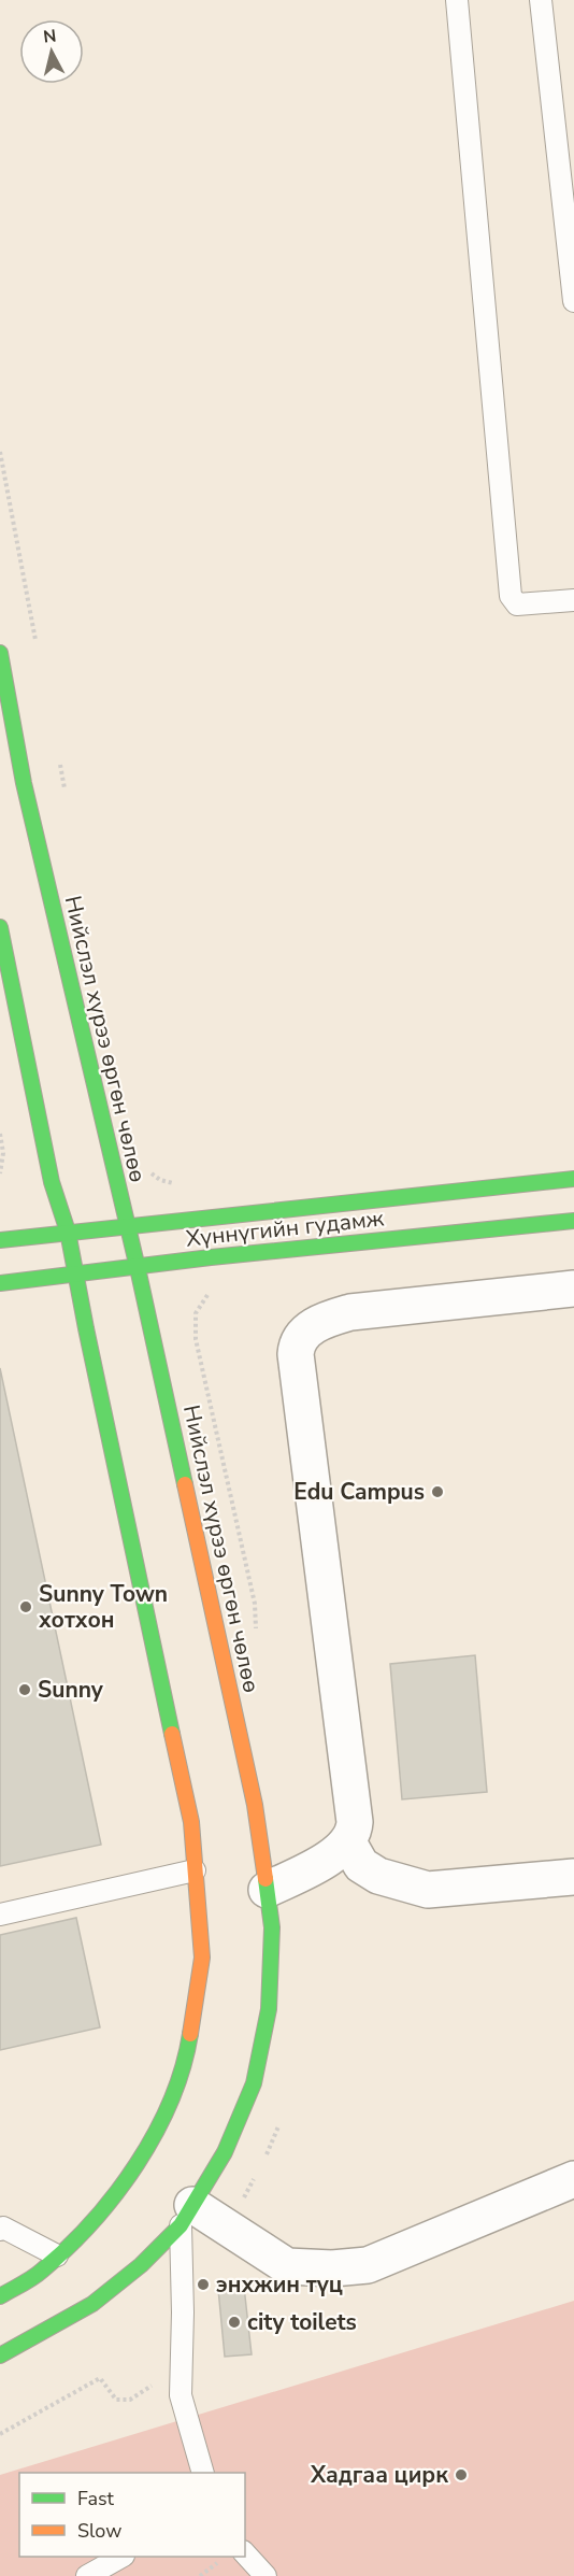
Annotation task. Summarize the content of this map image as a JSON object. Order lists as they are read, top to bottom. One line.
{"streets":{"main road":["Нийслэл хүрээ өргөн чөлөө","Хүннүгийн гудамж"]},"crossings":[["Нийслэл хүрээ өргөн чөлөө","Хүннүгийн гудамж"]],"places":["Edu Campus","Sunny Town хотхон","Sunny","энхжин түц","city toilets","Хадгаа цирк"],"legend":["Fast","Slow"],"north":"top"}
